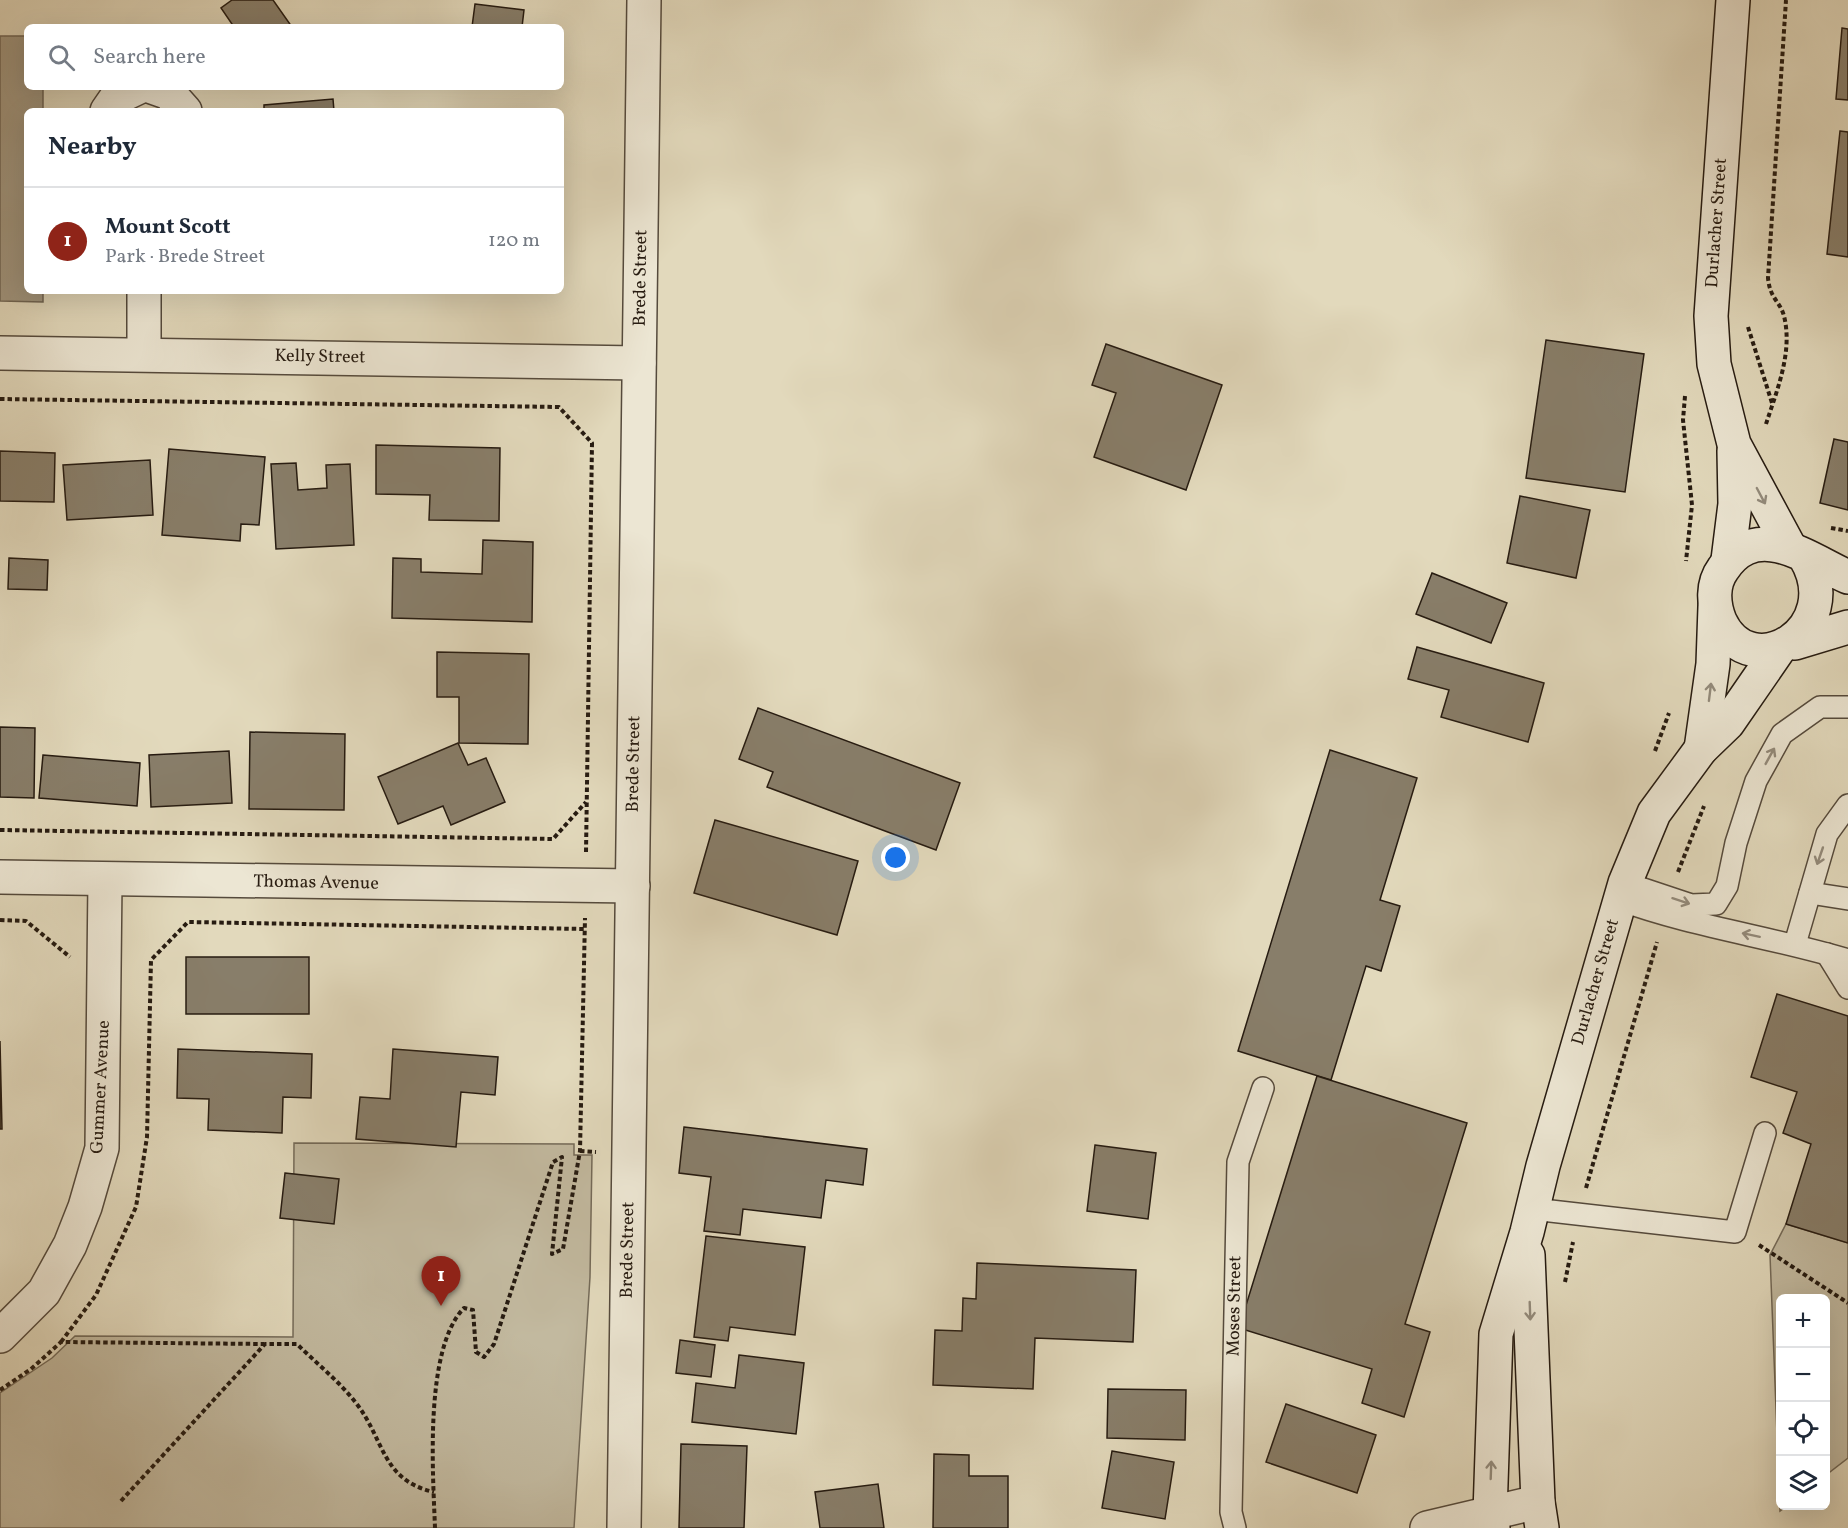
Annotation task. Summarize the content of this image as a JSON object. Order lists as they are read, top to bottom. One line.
{"streets":{"street":["Durlacher Street","Brede Street","Kelly Street","Thomas Avenue","Gummer Avenue"],"lane":["Moses Street"]},"crossings":[["Brede Street","Kelly Street"],["Brede Street","Thomas Avenue"],["Thomas Avenue","Gummer Avenue"]],"page":{"search":"Search here","heading":"Nearby","list":[{"mark":"1","name":"Mount Scott","note":"Park · Brede Street","value":"120 m"}],"pins":"1","map_buttons":["+","−"]}}
